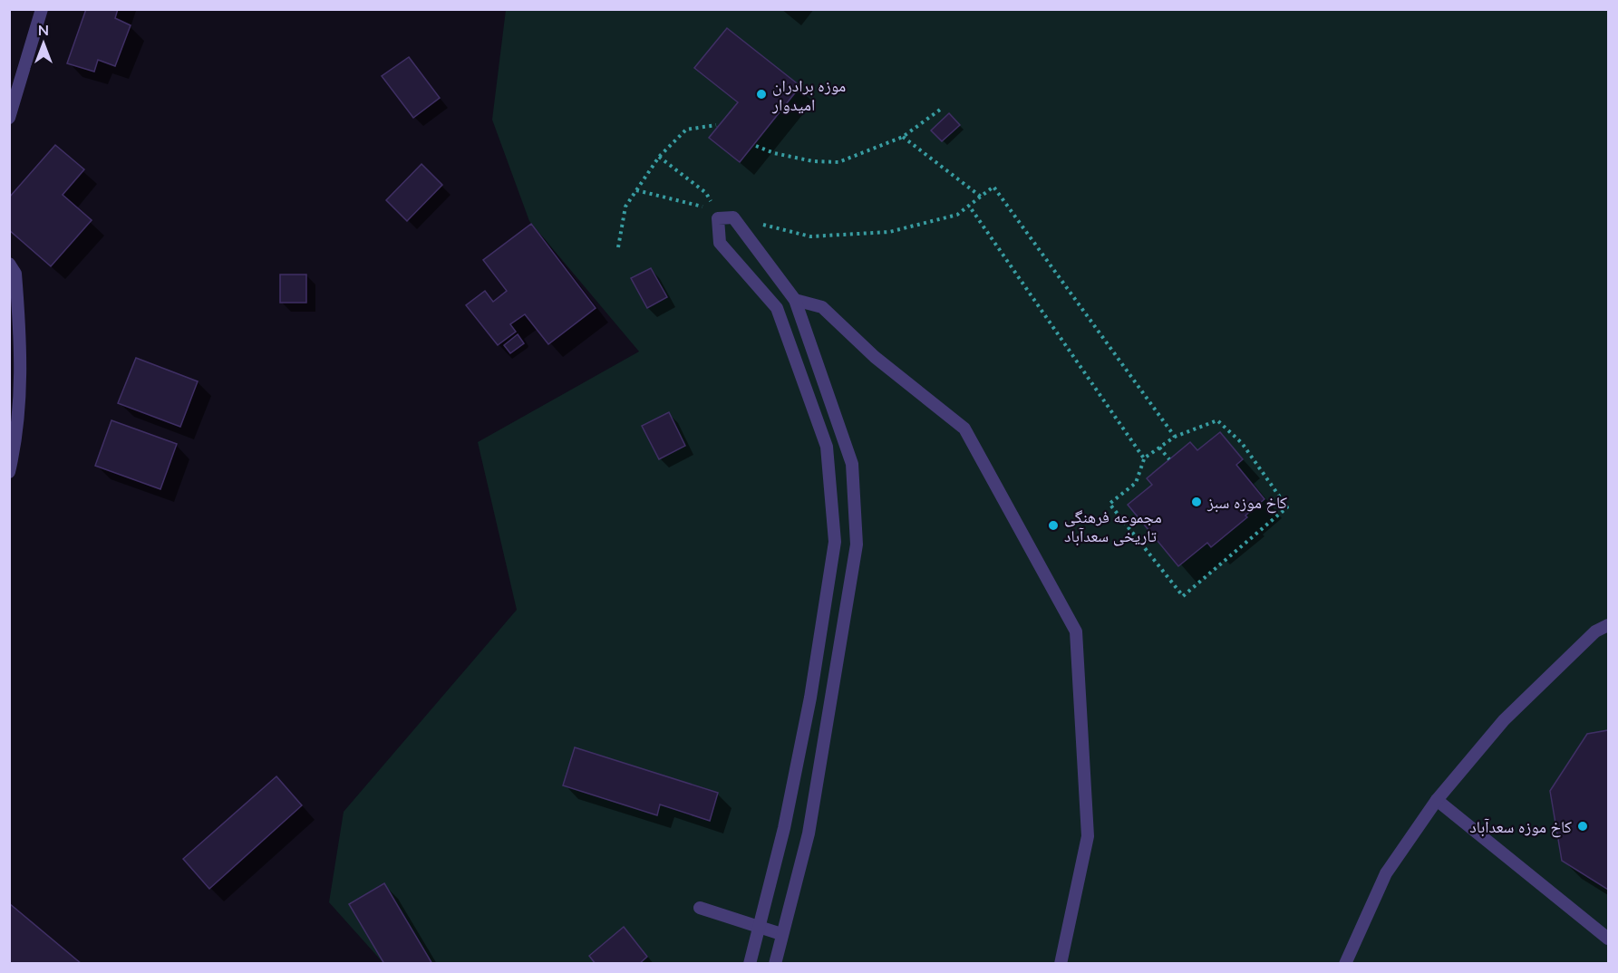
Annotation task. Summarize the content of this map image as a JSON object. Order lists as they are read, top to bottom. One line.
{"places":["موزه برادران امیدوار","کاخ موزه سبز","مجموعه فرهنگی تاریخی سعدآباد","کاخ موزه سعدآباد"],"north":"top"}
